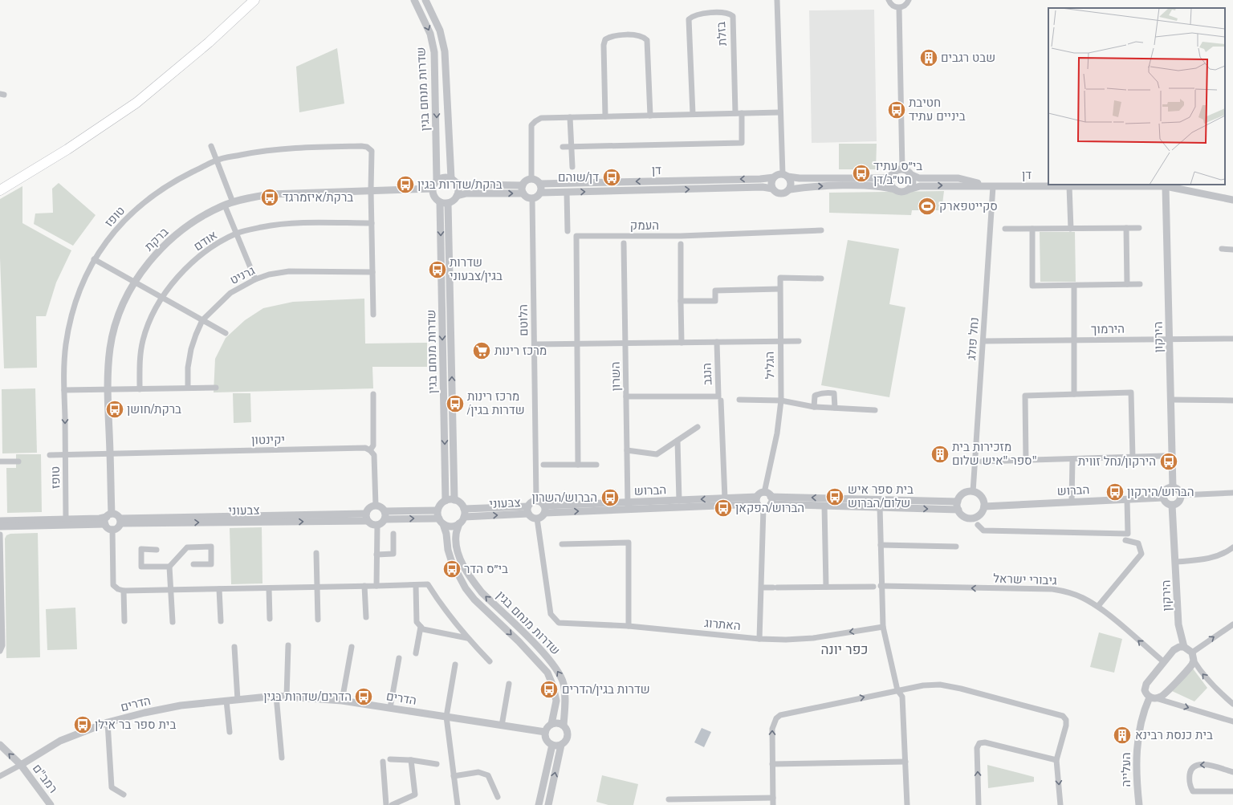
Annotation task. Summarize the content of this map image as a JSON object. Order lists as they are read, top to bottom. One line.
{"streets":{"street":["בזלת","שדרות מנחם בגין","דן","טופז","העמק","ברקת","אודם","גרניט","הלוטם","הירמוך","הירקון","נחל פולג","הגליל","הנגב","השרון","יקינטון","הברוש","צבעוני","גיבורי ישראל","האתרוג","הדרים","העלייה","רמב\"ם"]},"crossings":[["שדרות מנחם בגין","ברקת"],["שדרות מנחם בגין","צבעוני"],["שדרות מנחם בגין","הדרים"],["דן","הלוטם"],["דן","הירקון"],["דן","נחל פולג"],["טופז","ברקת"],["טופז","יקינטון"],["ברקת","יקינטון"],["הלוטם","הברוש"],["הלוטם","צבעוני"],["הלוטם","האתרוג"],["הירמוך","הירקון"],["הירמוך","נחל פולג"],["הירקון","הברוש"],["נחל פולג","הברוש"],["הנגב","השרון"],["השרון","הברוש"],["הברוש","צבעוני"],["הברוש","האתרוג"],["צבעוני","האתרוג"],["הדרים","רמב\"ם"]],"one_way":["גיבורי ישראל","רמב\"ם"],"districts":["כפר יונה"],"places":{"building":["שבט רגבים","מזכירות בית ספר \"איש שלום\"","בית כנסת רבינא"],"bus stop":["חטיבת ביניים עתיד","בי״ס עתיד חט״ב/דן","דן/שוהם","ברקת/שדרות בגין","ברקת/איזמרגד","שדרות בגין/צבעוני","מרכז רינות /שדרות בגין","ברקת/חושן","הירקון/נחל זווית","הברוש/הירקון","בית ספר איש שלום/הברוש","הברוש/השרון","הברוש/הפקאן","בי״ס הדר","שדרות בגין/הדרים","הדרים/שדרות בגין","בית ספר בר אילן"],"sports":["סקייטפארק"],"supermarket":["מרכז רינות"]}}
